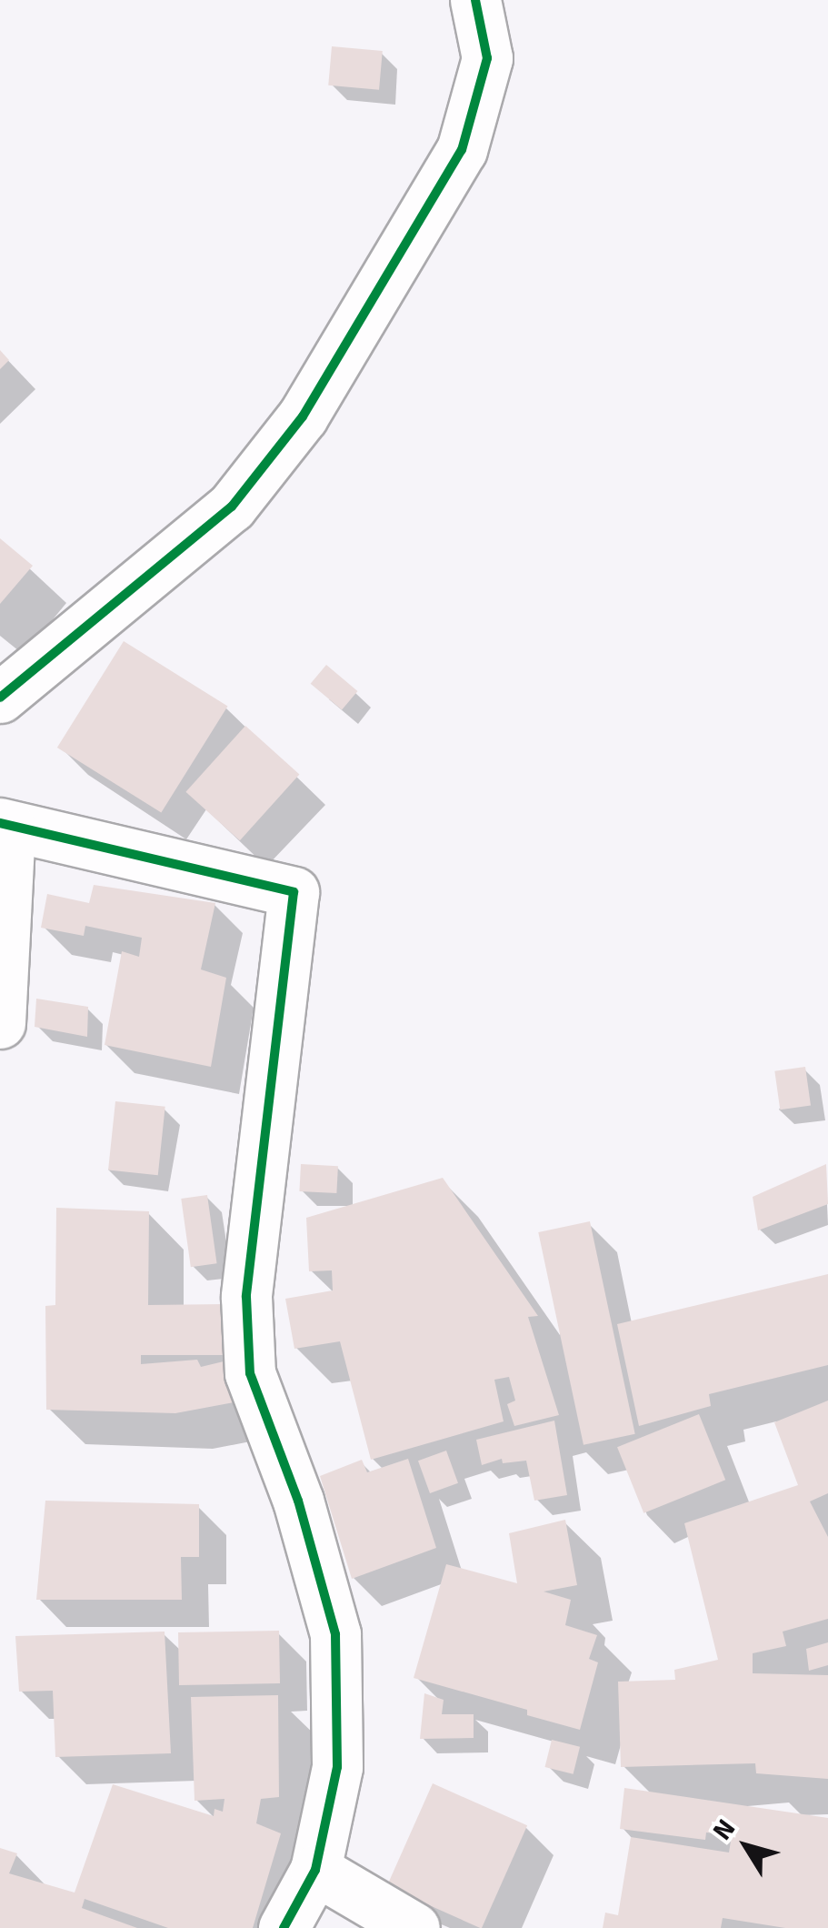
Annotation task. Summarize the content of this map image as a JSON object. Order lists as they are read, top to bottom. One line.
{"north":"top left"}
